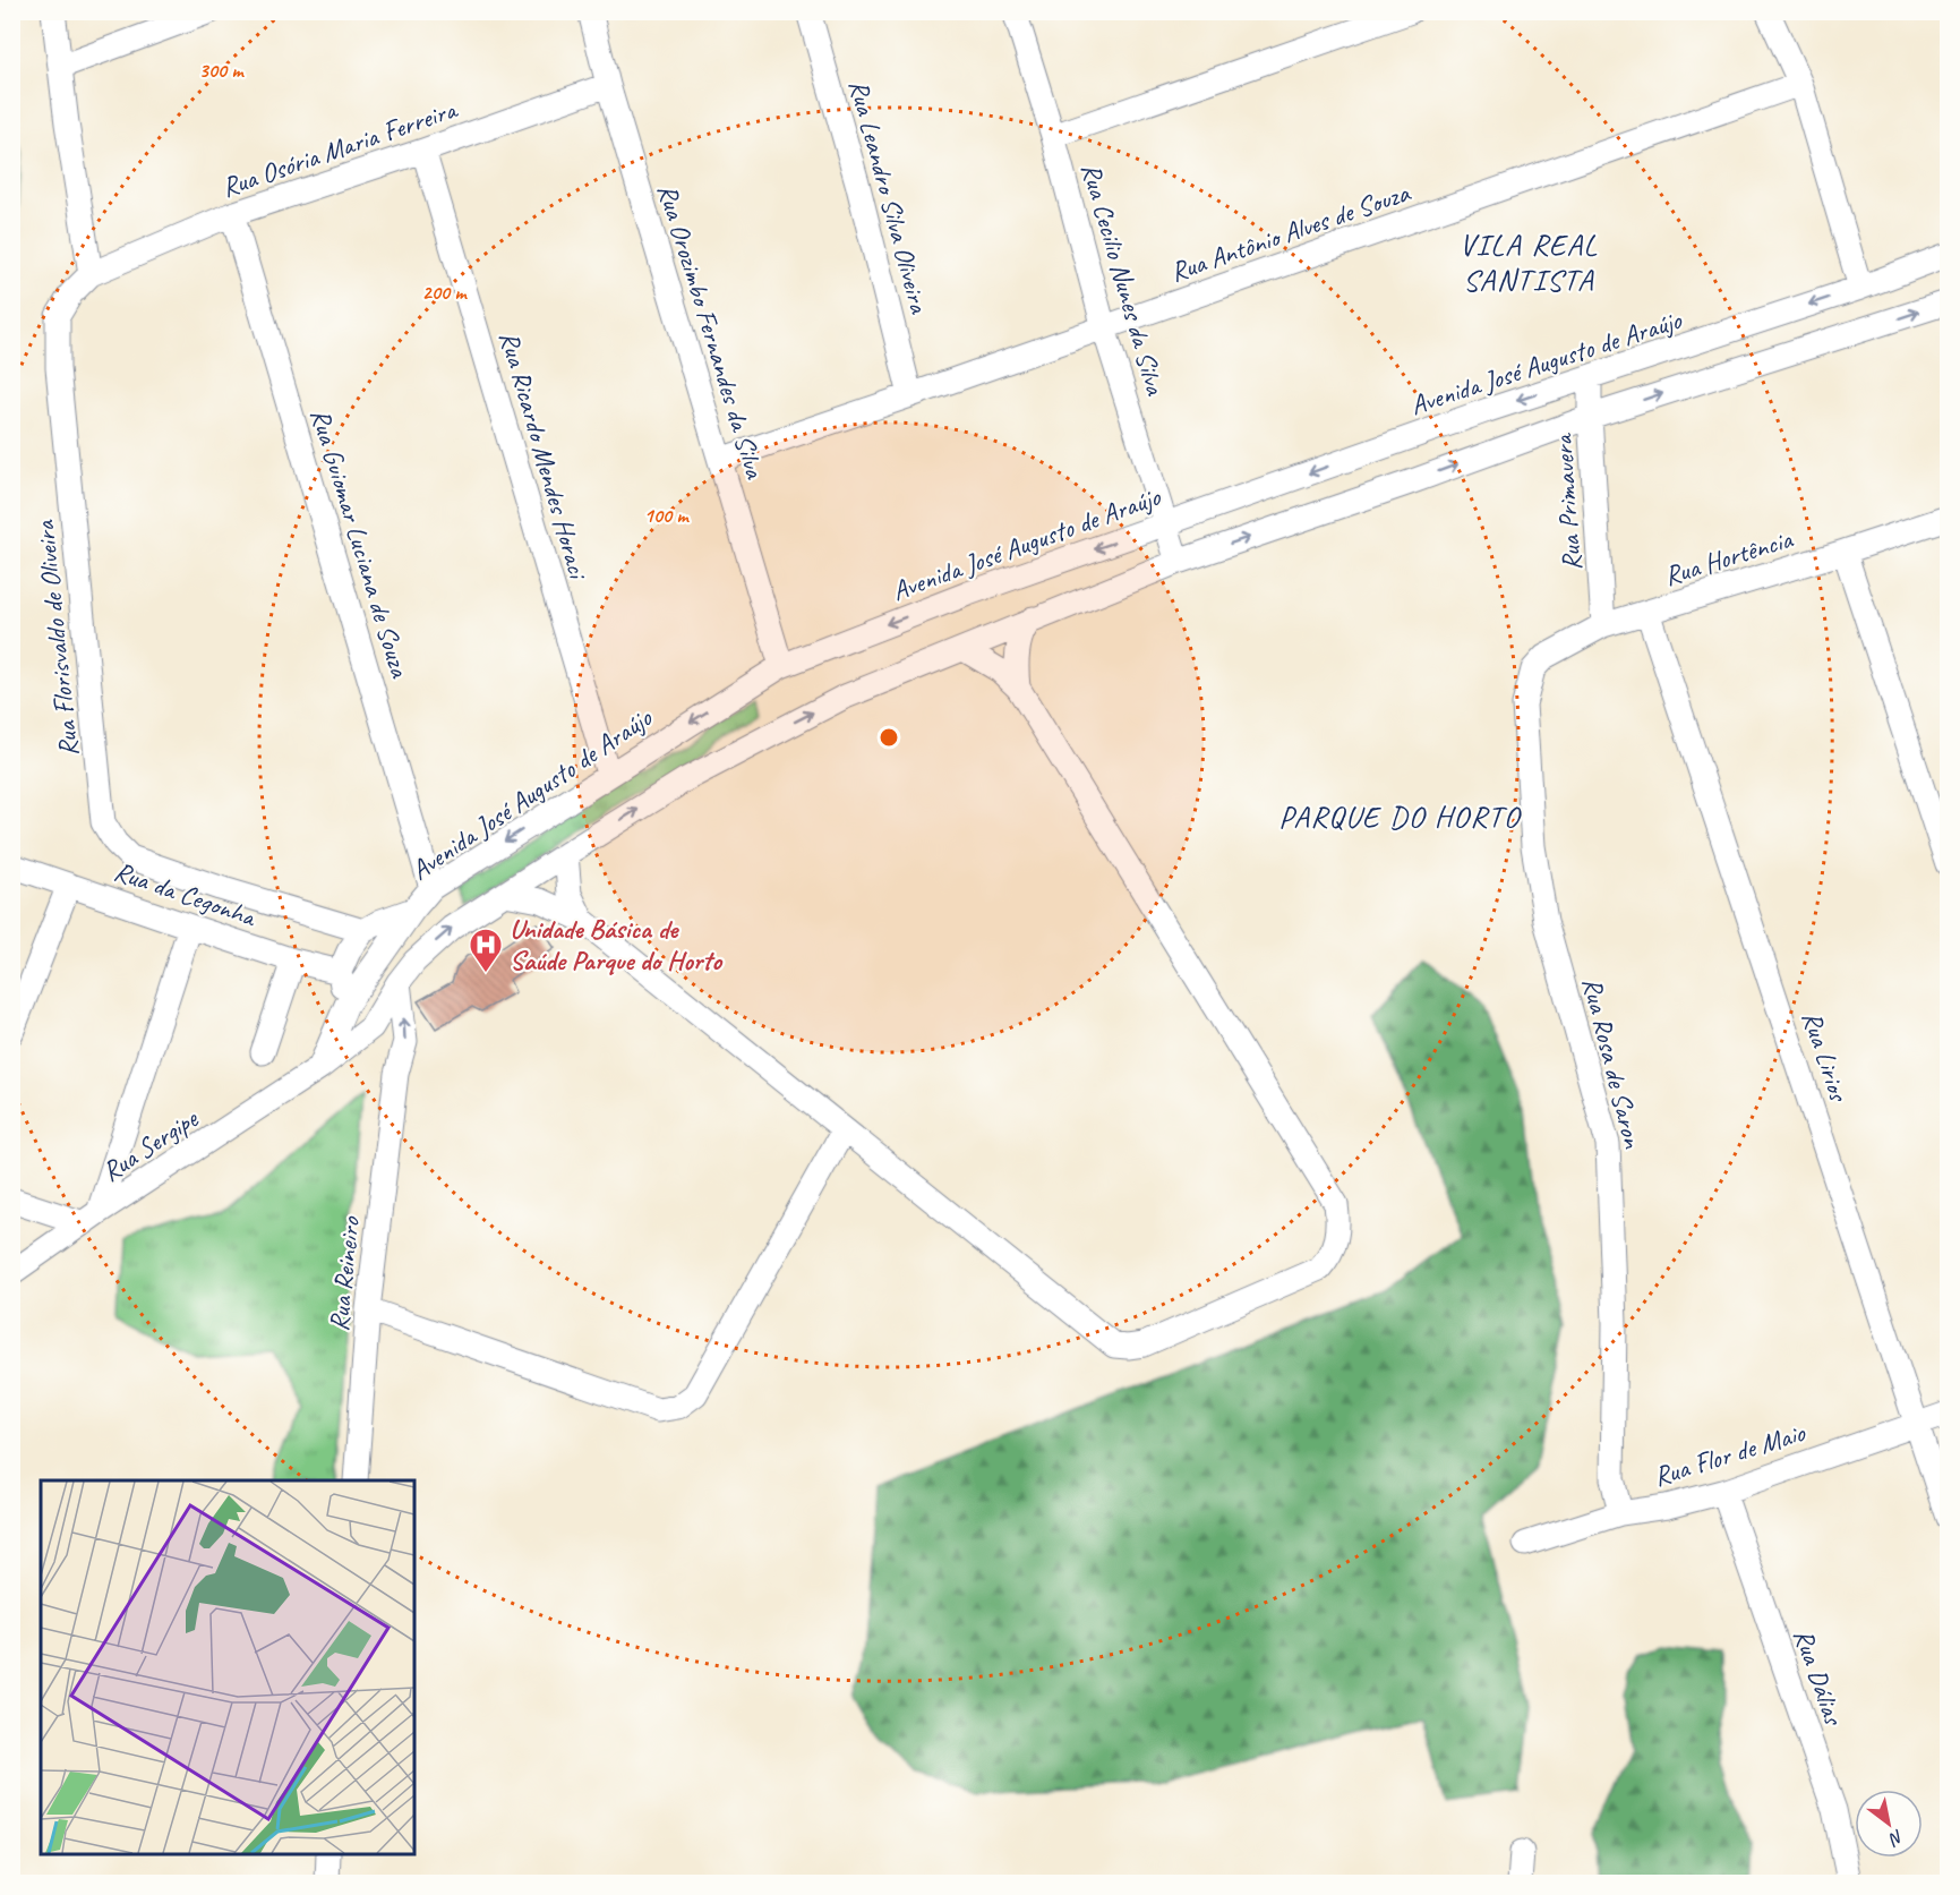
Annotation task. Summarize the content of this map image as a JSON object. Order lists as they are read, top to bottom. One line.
{"streets":{"street":["Rua Osória Maria Ferreira","Rua Leandro Silva Oliveira","Rua Antônio Alves de Souza","Rua Cecilio Nunes da Silva","Rua Orozimbo Fernandes da Silva","Avenida José Augusto de Araújo","Rua Ricardo Mendes Horaci","Rua Primavera","Rua Guiomar Luciana de Souza","Rua Hortência","Rua Florisvaldo de Oliveira","Rua da Cegonha","Rua Lirios","Rua Rosa de Saron","Rua Sergipe","Rua Reineiro","Rua Flor de Maio","Rua Dálias"]},"crossings":[["Rua Osória Maria Ferreira","Rua Orozimbo Fernandes da Silva"],["Rua Osória Maria Ferreira","Rua Ricardo Mendes Horaci"],["Rua Osória Maria Ferreira","Rua Guiomar Luciana de Souza"],["Rua Osória Maria Ferreira","Rua Florisvaldo de Oliveira"],["Rua Leandro Silva Oliveira","Rua Antônio Alves de Souza"],["Rua Antônio Alves de Souza","Rua Cecilio Nunes da Silva"],["Rua Antônio Alves de Souza","Rua Orozimbo Fernandes da Silva"],["Rua Cecilio Nunes da Silva","Avenida José Augusto de Araújo"],["Rua Orozimbo Fernandes da Silva","Avenida José Augusto de Araújo"],["Avenida José Augusto de Araújo","Rua Ricardo Mendes Horaci"],["Avenida José Augusto de Araújo","Rua Primavera"],["Avenida José Augusto de Araújo","Rua Guiomar Luciana de Souza"],["Avenida José Augusto de Araújo","Rua Sergipe"],["Rua Primavera","Rua Hortência"],["Rua Hortência","Rua Lirios"],["Rua Hortência","Rua Rosa de Saron"],["Rua Lirios","Rua Flor de Maio"],["Rua Rosa de Saron","Rua Flor de Maio"],["Rua Flor de Maio","Rua Dálias"]],"districts":["VILA REAL SANTISTA","PARQUE DO HORTO"],"places":{"hospital":["Unidade Básica de Saúde Parque do Horto"]},"north":"bottom right","rings":["300 m","200 m","100 m"]}
